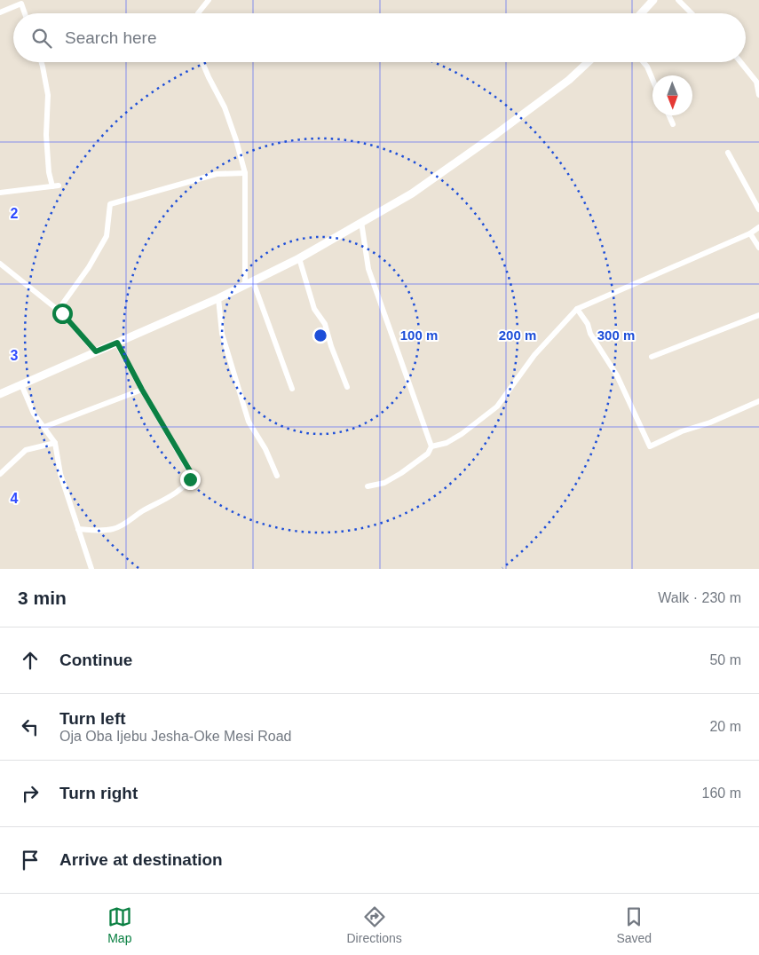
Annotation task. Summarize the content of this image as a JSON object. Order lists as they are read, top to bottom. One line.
{"north":"bottom","page":{"search":"Search here","heading":["3 min","Walk · 230 m"],"list":[["Continue","50 m"],["Turn left","Oja Oba Ijebu Jesha-Oke Mesi Road","20 m"],["Turn right","160 m"],"Arrive at destination"],"nav":["Map","Directions","Saved"]},"grid":{"rows":["2","3","4"]},"rings":["100 m","200 m","300 m"]}
